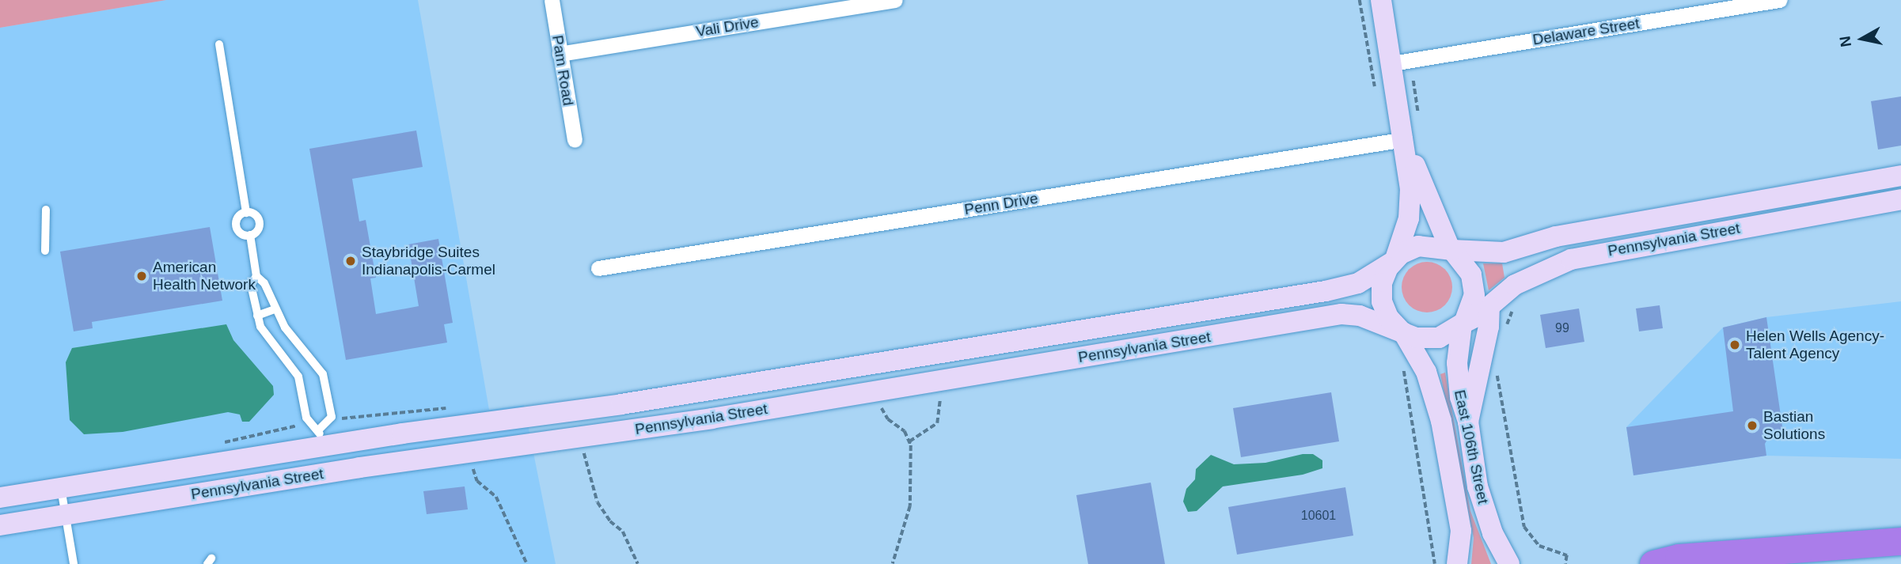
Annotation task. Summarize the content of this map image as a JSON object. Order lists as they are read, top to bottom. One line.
{"streets":{"main road":["Pennsylvania Street","East 106th Street"],"street":["Vali Drive","Delaware Street","Pam Road","Penn Drive"]},"crossings":[["Vali Drive","Pam Road"],["Pennsylvania Street","East 106th Street"]],"places":["Staybridge Suites Indianapolis-Carmel","American Health Network","Helen Wells Agency- Talent Agency","Bastian Solutions"],"house_numbers":["99","10601"],"north":"left"}
